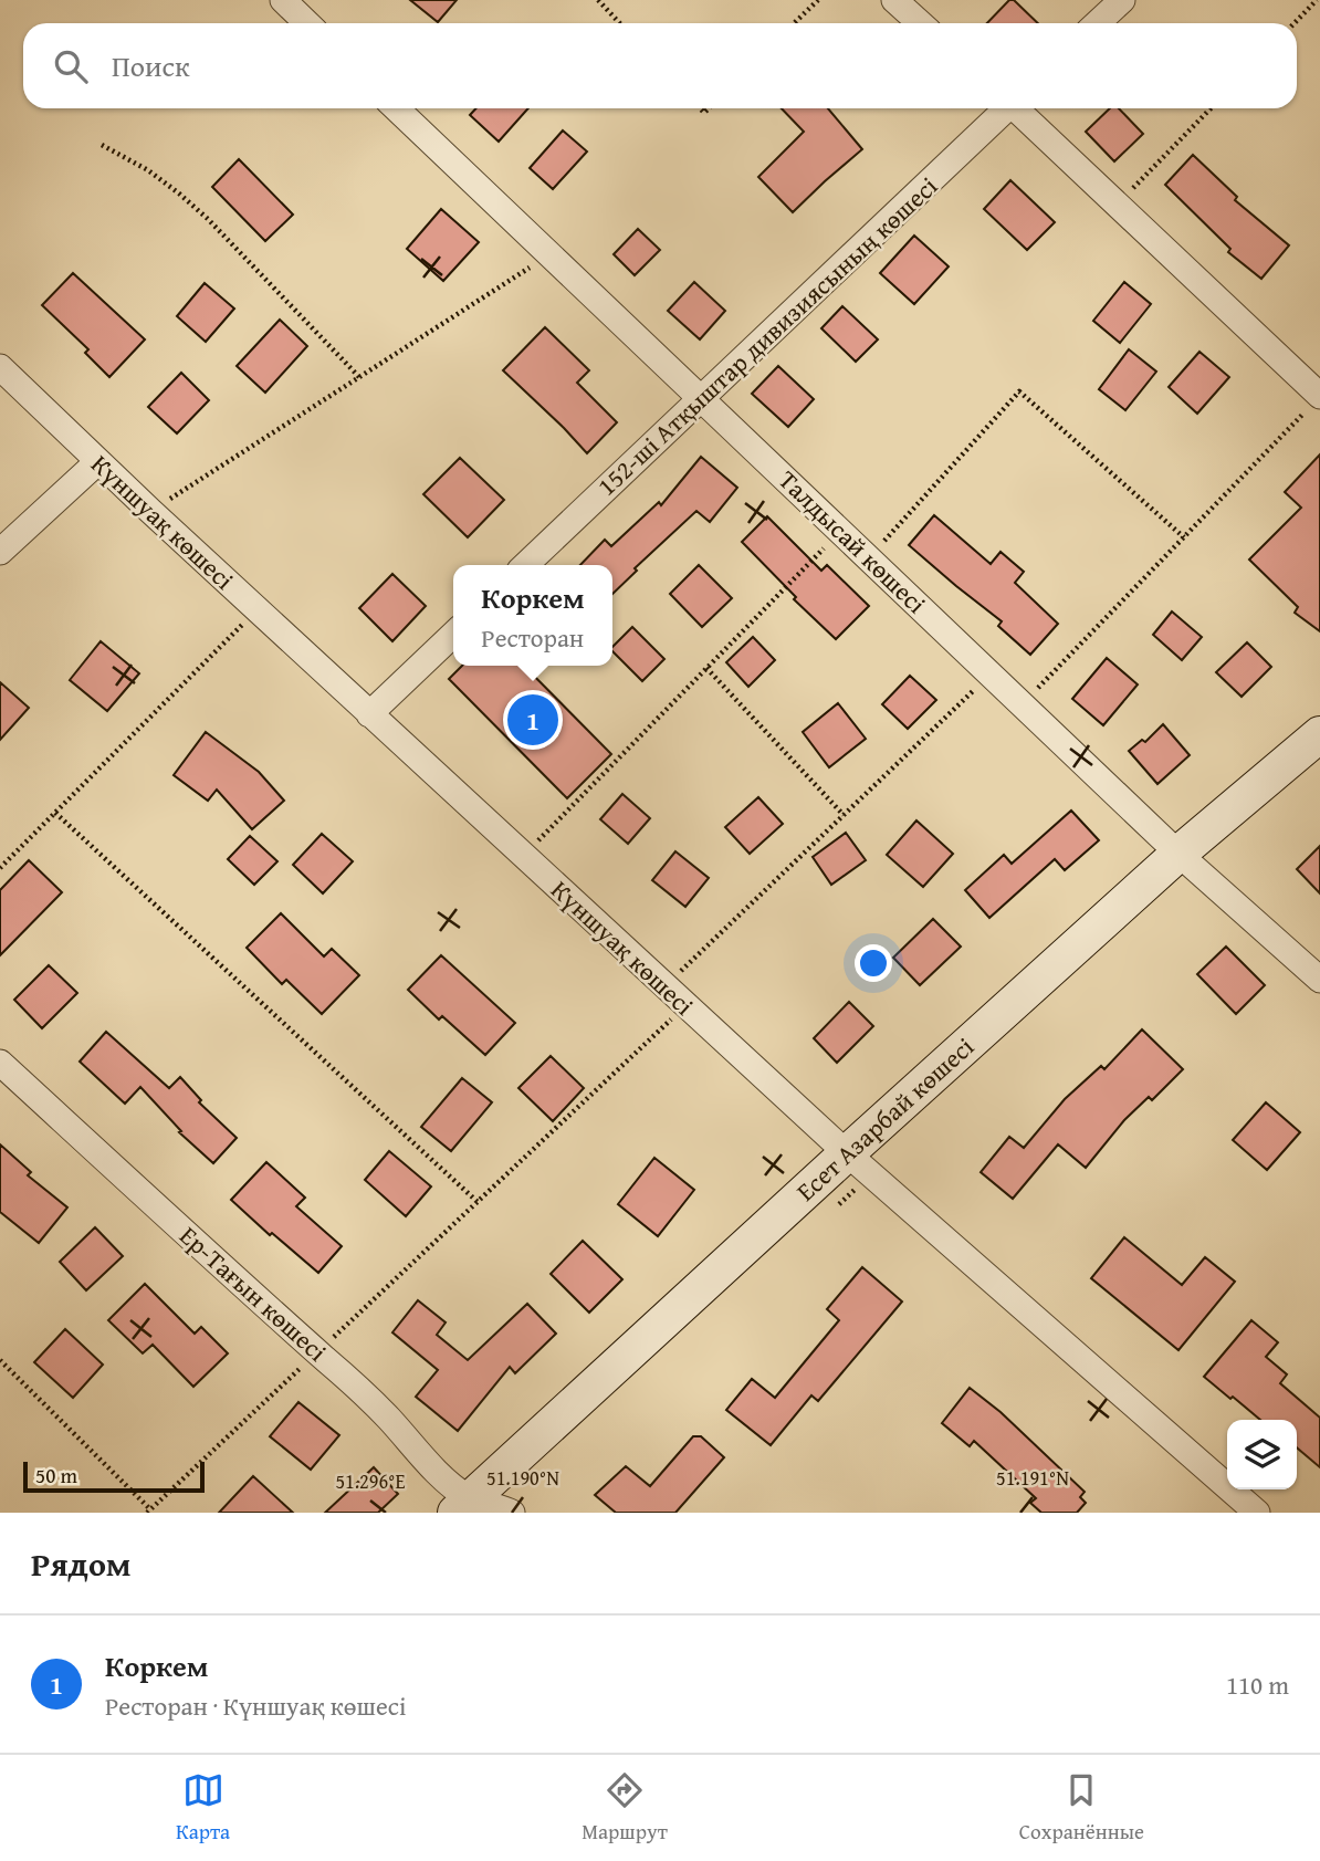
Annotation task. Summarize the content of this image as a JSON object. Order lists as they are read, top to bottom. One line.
{"streets":{"street":["152-ші Атқыштар дивизиясының көшесі","Күншуақ көшесі","Талдысай көшесі","Есет Азарбай көшесі","Ер-Тағын көшесі"]},"crossings":[["152-ші Атқыштар дивизиясының көшесі","Талдысай көшесі"],["Күншуақ көшесі","Есет Азарбай көшесі"],["Талдысай көшесі","Есет Азарбай көшесі"],["Есет Азарбай көшесі","Ер-Тағын көшесі"]],"scale_bar":"50 m","page":{"search":"Поиск","popup":["Коркем","Ресторан"],"pins":"1","scale":"50 m","heading":"Рядом","list":[{"mark":"1","name":"Коркем","note":"Ресторан · Күншуақ көшесі","value":"110 m"}],"nav":["Карта","Маршрут","Сохранённые"]},"coordinates":["51.190°N","51.191°N","51.296°E"]}
